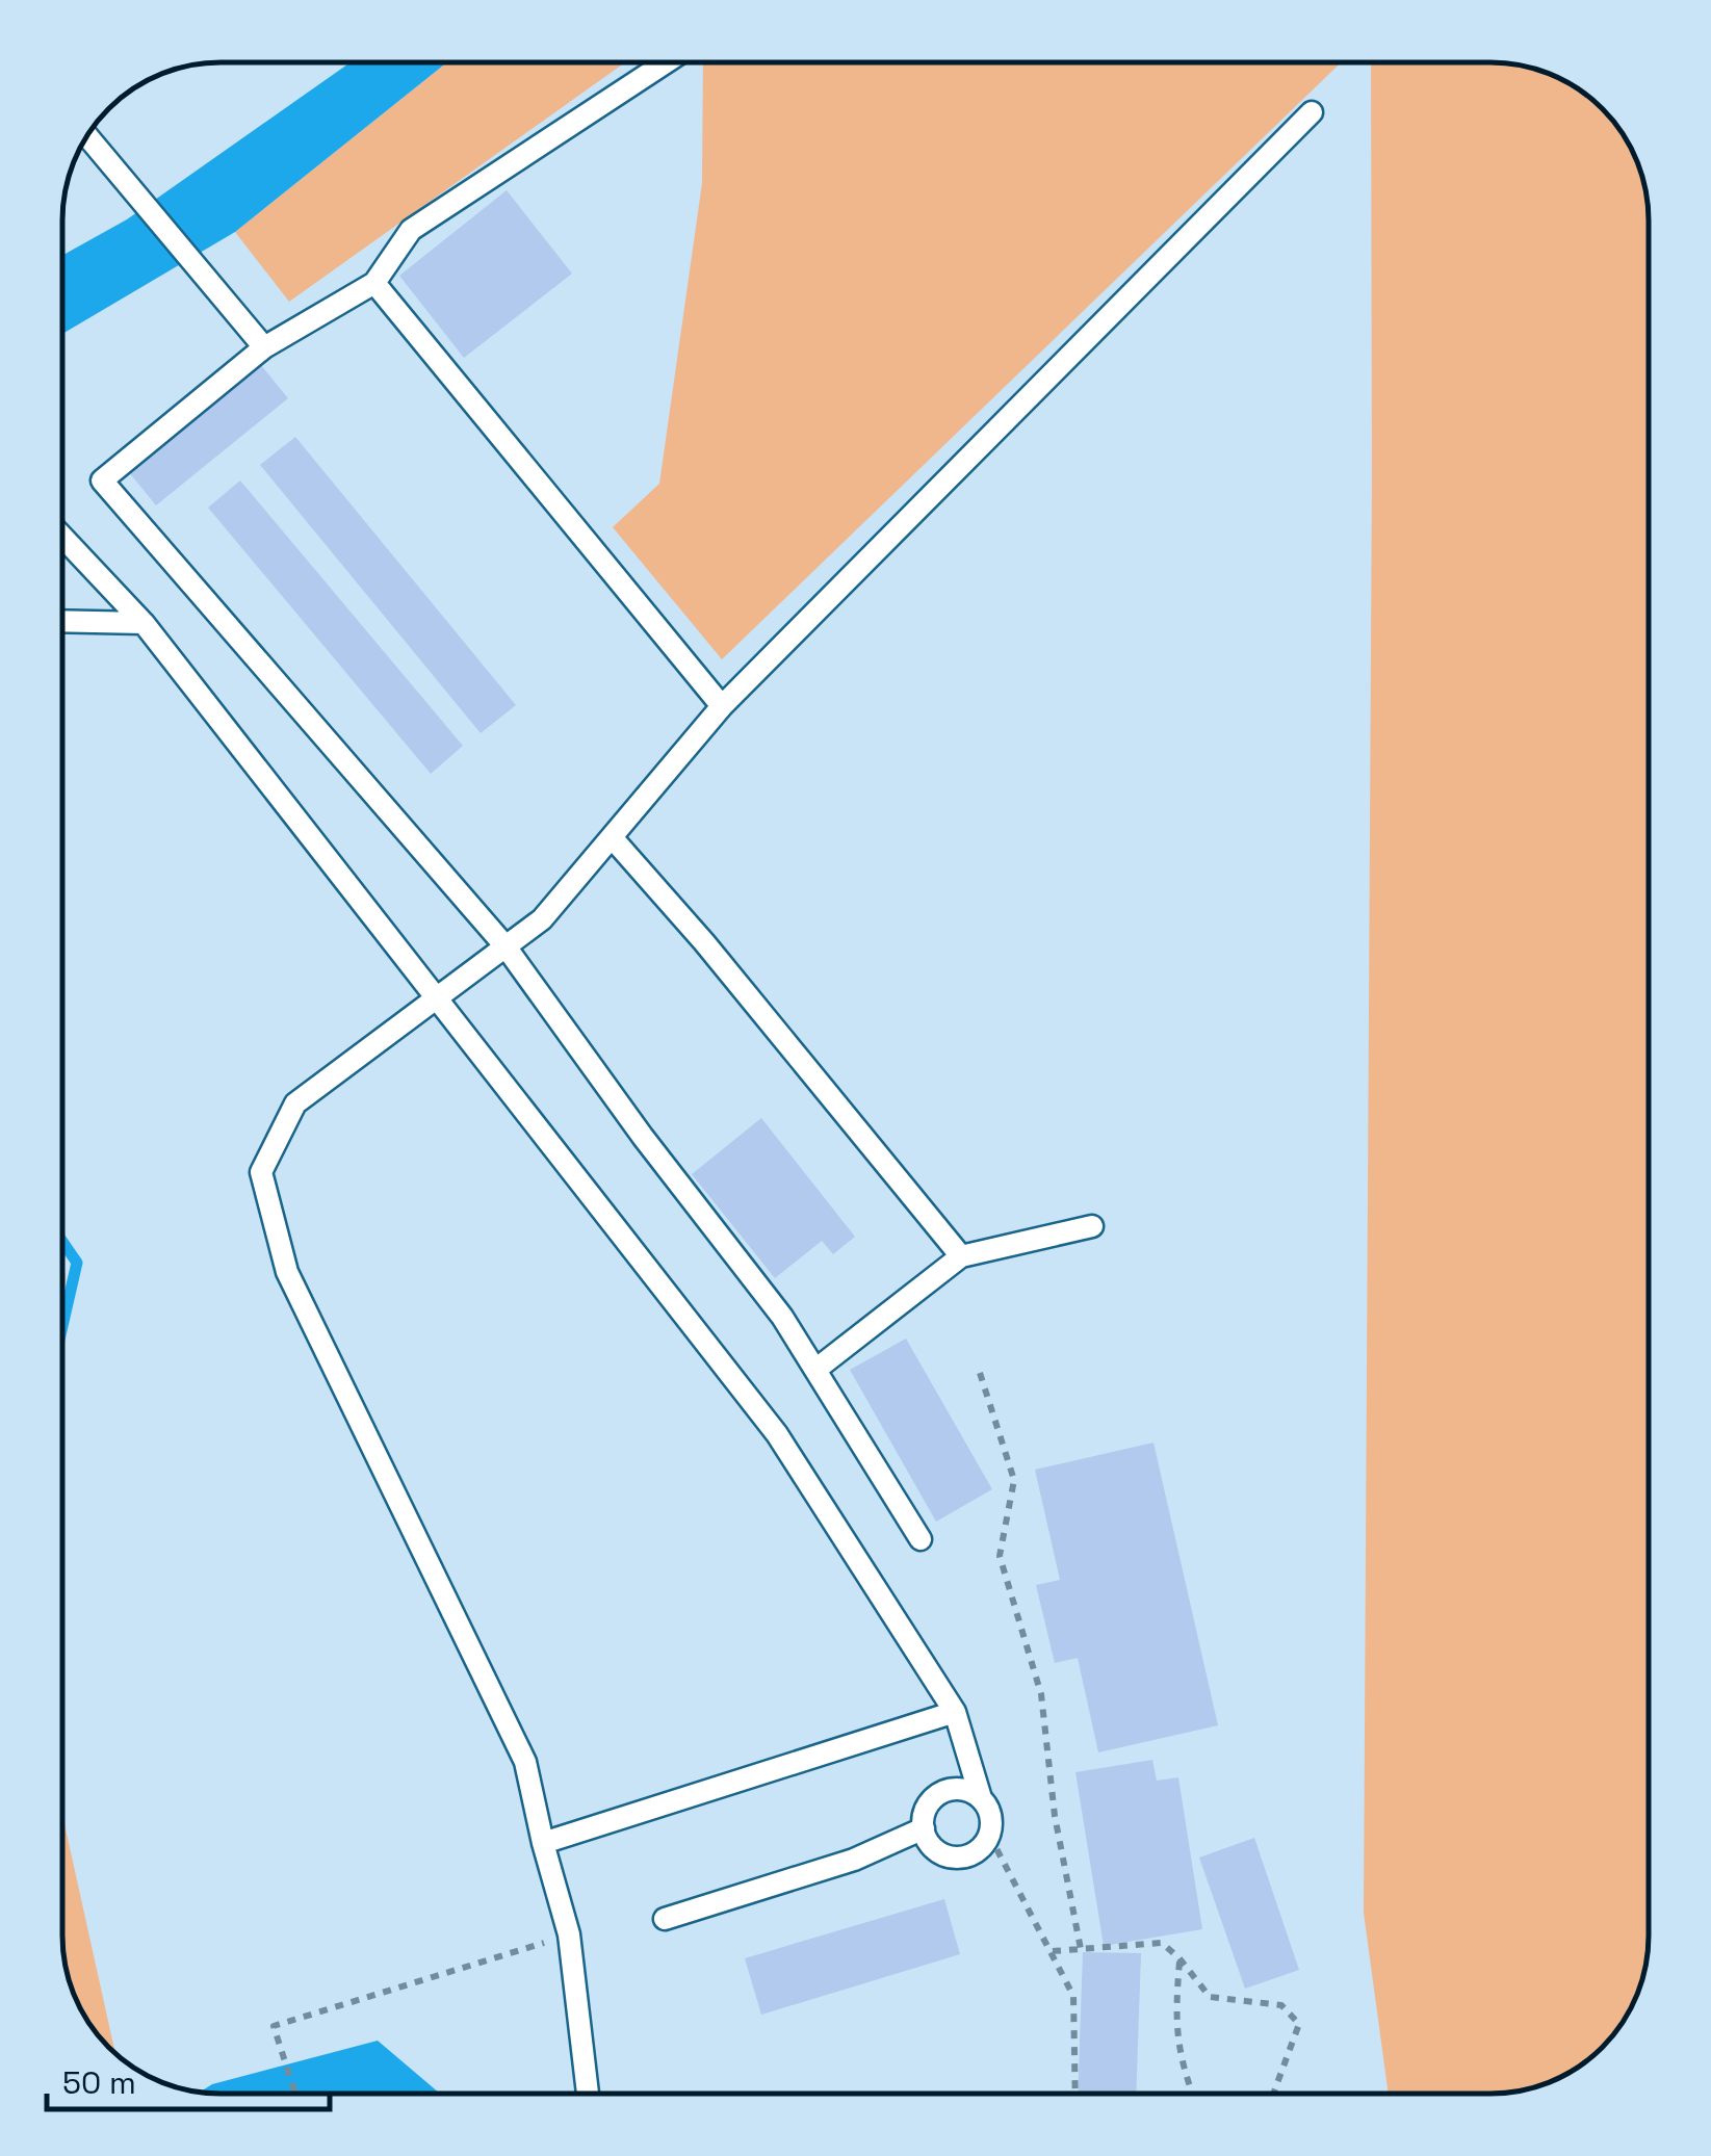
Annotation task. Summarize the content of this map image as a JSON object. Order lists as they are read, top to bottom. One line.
{"scale_bar":"50 m"}
